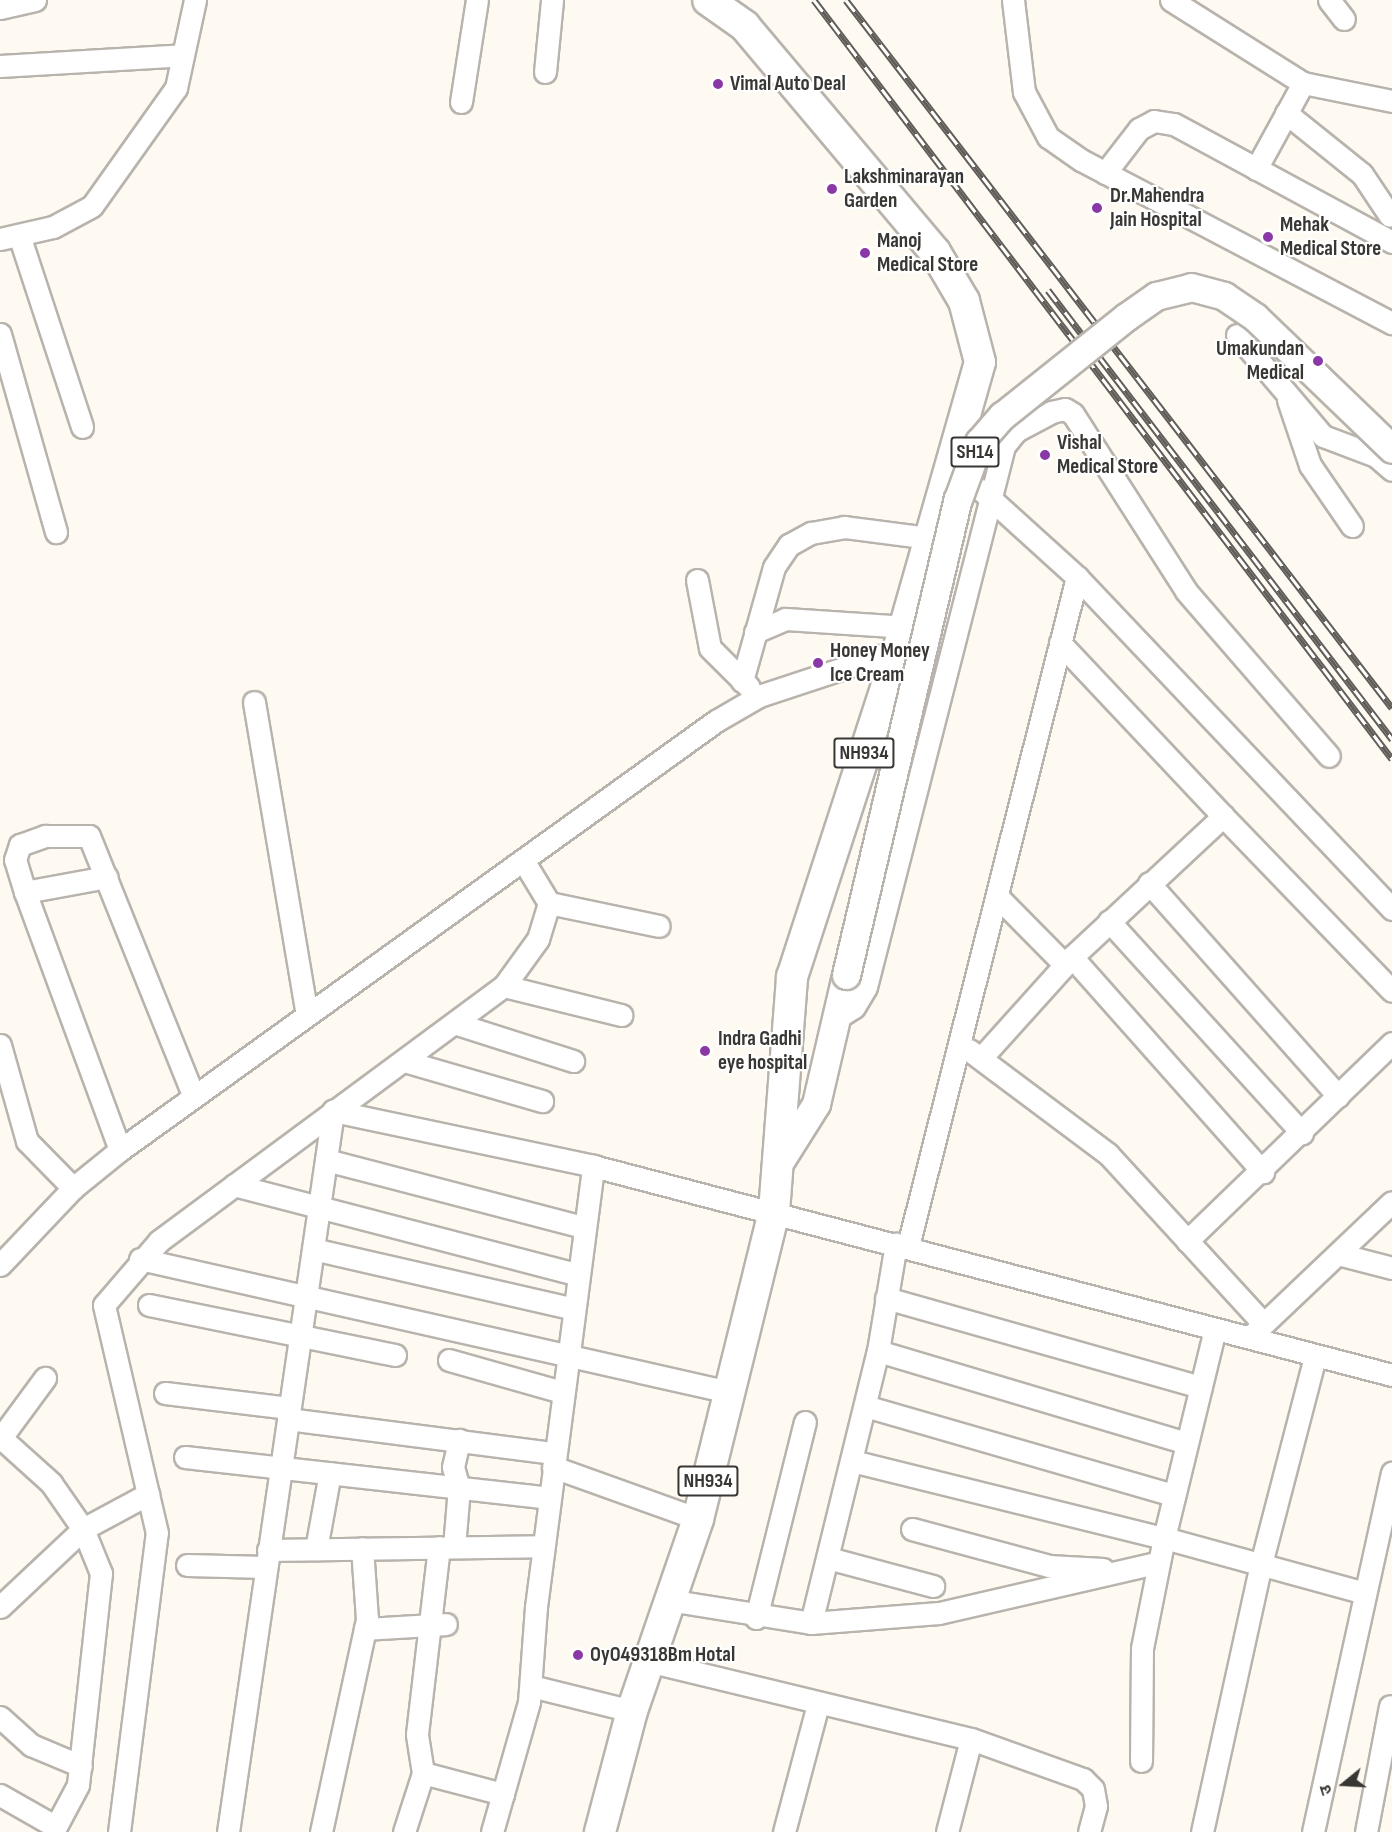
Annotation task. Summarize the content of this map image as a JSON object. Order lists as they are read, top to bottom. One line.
{"streets":{"highway":["NH934"],"main road":["SH14"]},"crossings":[["SH14","NH934"]],"places":["Vimal Auto Deal","Lakshminarayan Garden","Dr.Mahendra Jain Hospital","Mehak Medical Store","Manoj Medical Store","Umakundan Medical","Vishal Medical Store","Honey Money Ice Cream","Indra Gadhi eye hospital","OyO49318Bm Hotal"],"north":"left"}
